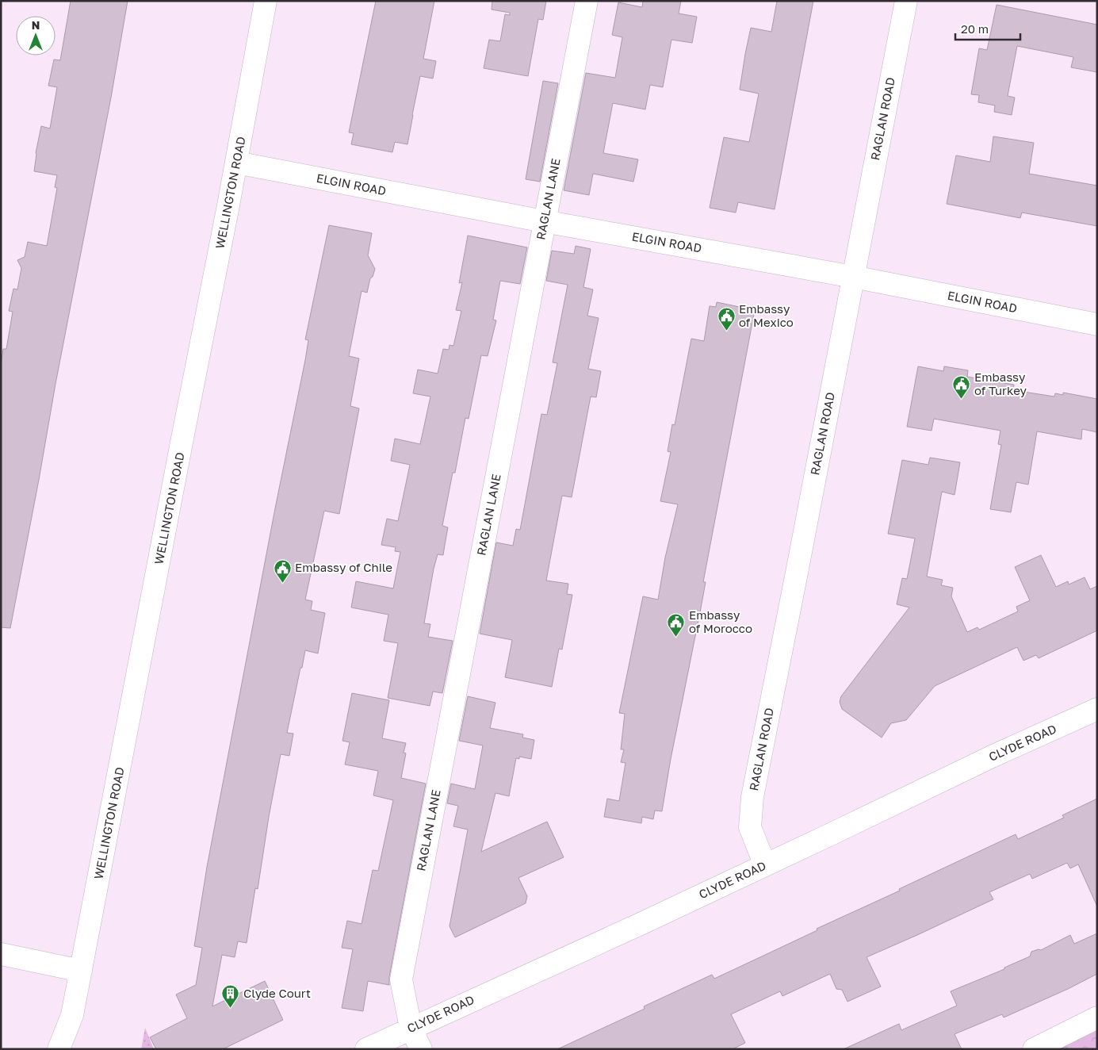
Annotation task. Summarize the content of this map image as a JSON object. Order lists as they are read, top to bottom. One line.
{"streets":{"street":["RAGLAN ROAD","ELGIN ROAD","WELLINGTON ROAD","RAGLAN LANE","CLYDE ROAD"]},"crossings":[["RAGLAN ROAD","ELGIN ROAD"],["RAGLAN ROAD","CLYDE ROAD"],["ELGIN ROAD","WELLINGTON ROAD"],["ELGIN ROAD","RAGLAN LANE"],["RAGLAN LANE","CLYDE ROAD"]],"places":{"public building":["Embassy of Mexico","Embassy of Turkey","Embassy of Chile","Embassy of Morocco"],"building":["Clyde Court"]},"scale_bar":"20 m","north":"top"}
